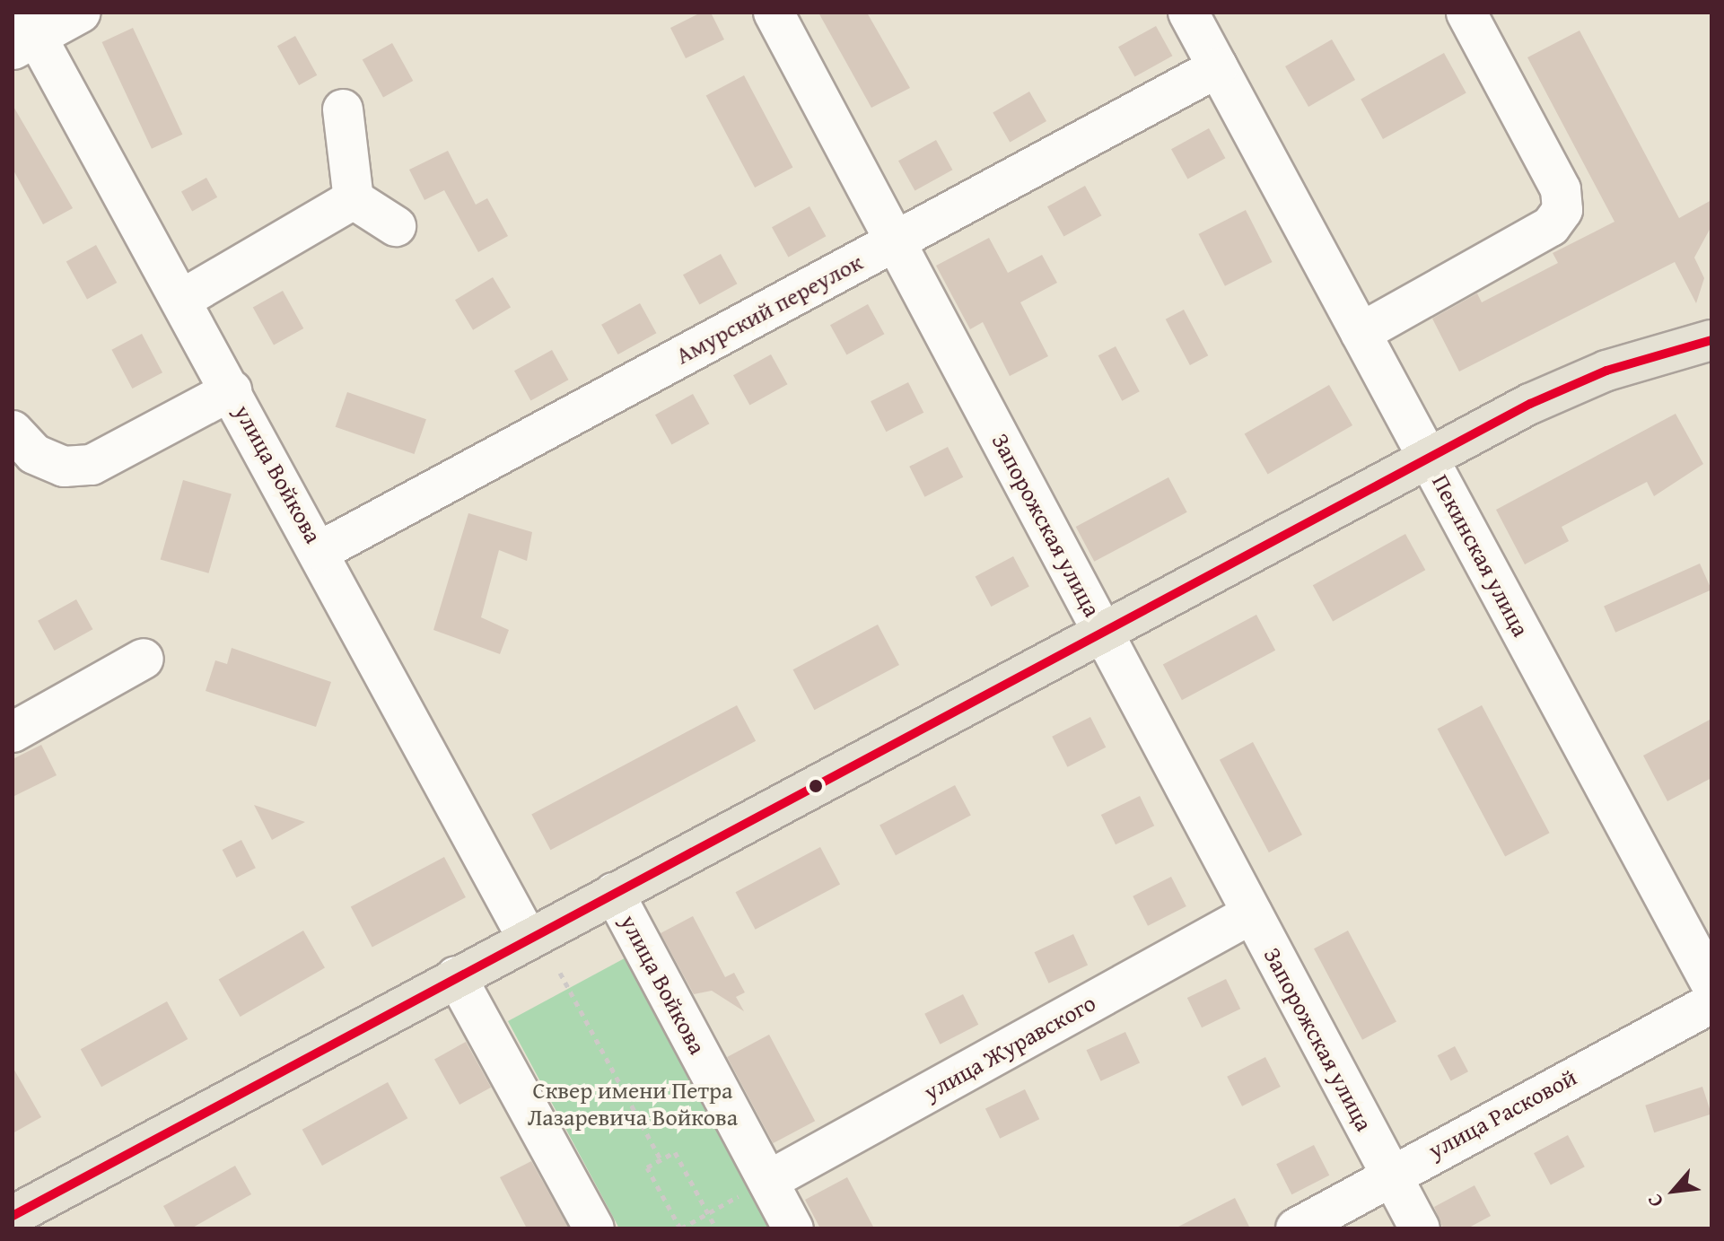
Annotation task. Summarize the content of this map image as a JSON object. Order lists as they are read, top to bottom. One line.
{"streets":{"street":["Амурский переулок","улица Войкова","Запорожская улица","Пекинская улица","улица Журавского","улица Расковой"]},"crossings":[["Амурский переулок","улица Войкова"],["Амурский переулок","Запорожская улица"],["Амурский переулок","Пекинская улица"],["улица Войкова","улица Журавского"],["Запорожская улица","улица Журавского"],["Запорожская улица","улица Расковой"]],"parks":["Сквер имени Петра Лазаревича Войкова"],"north":"bottom left"}
